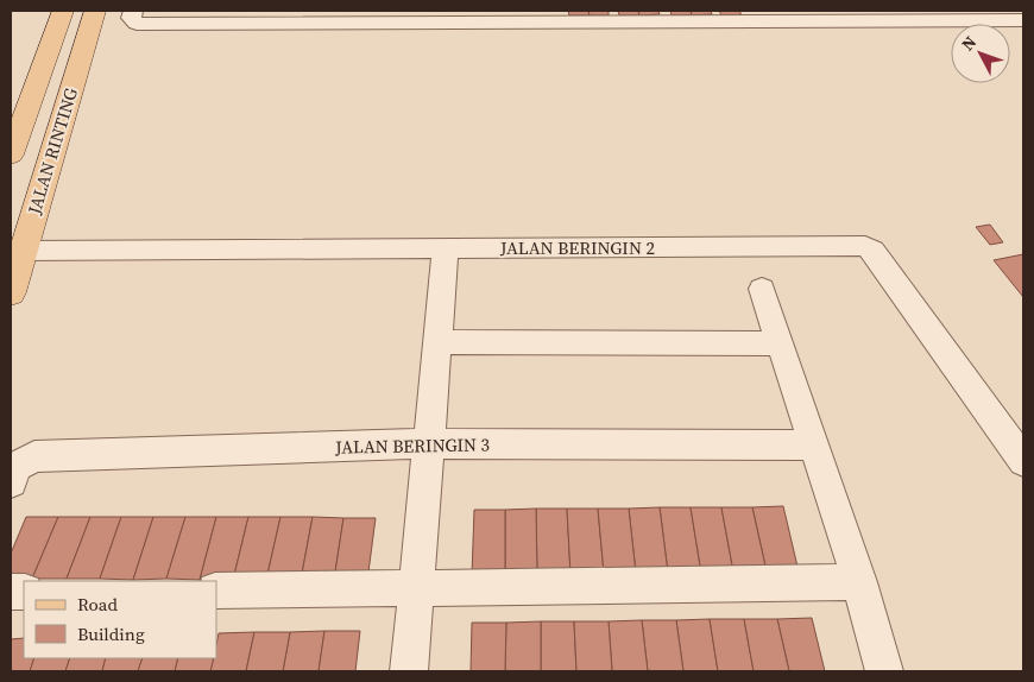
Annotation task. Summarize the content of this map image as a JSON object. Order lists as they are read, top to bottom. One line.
{"streets":{"main road":["JALAN RINTING"],"street":["JALAN BERINGIN 2","JALAN BERINGIN 3"]},"crossings":[["JALAN RINTING","JALAN BERINGIN 2"]],"legend":["Road","Building"],"north":"top left"}
